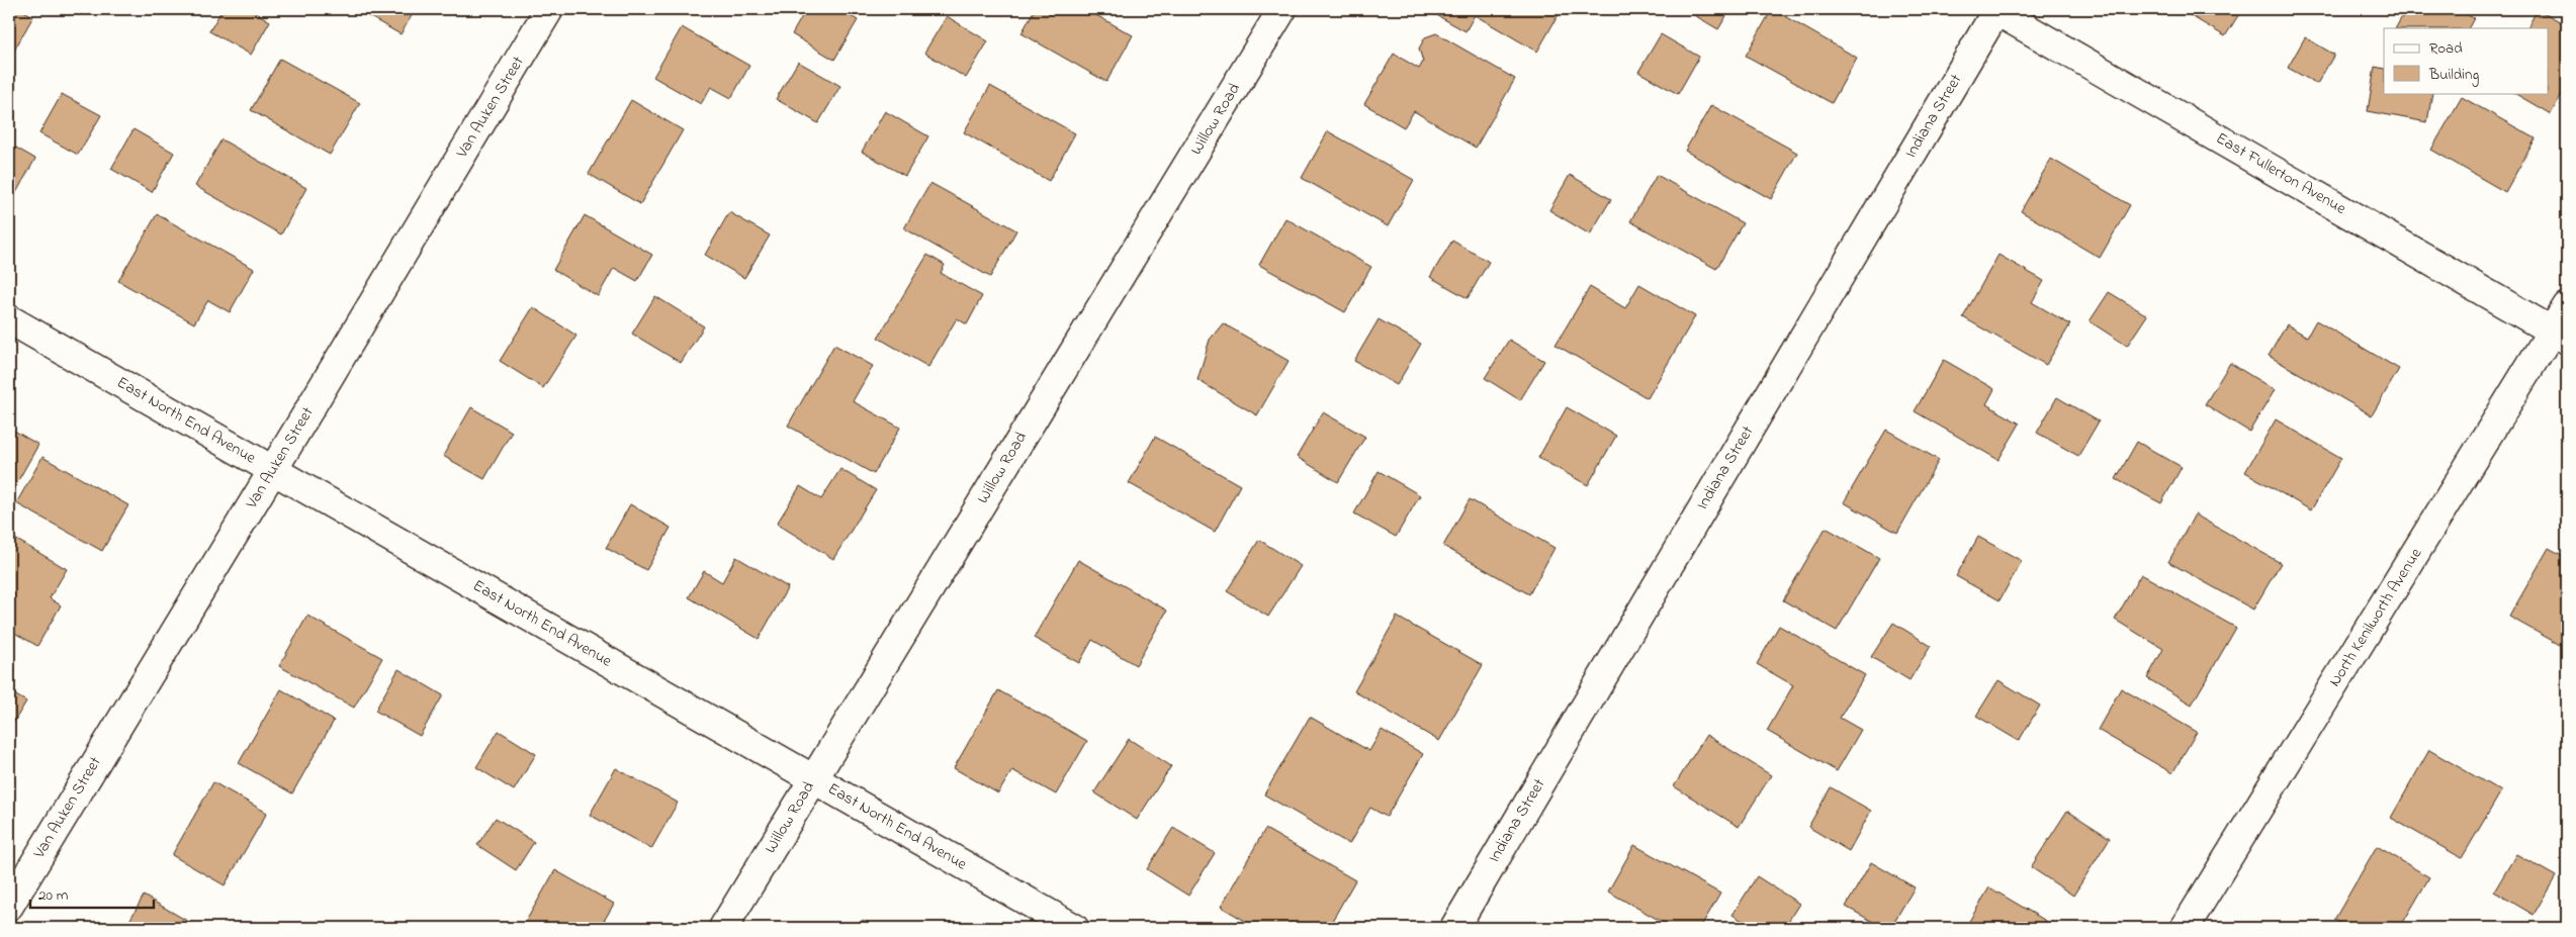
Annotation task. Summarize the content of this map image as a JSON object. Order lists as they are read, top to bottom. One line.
{"streets":{"street":["Van Auken Street","Indiana Street","Willow Road","East Fullerton Avenue","East North End Avenue","North Kenilworth Avenue"]},"crossings":[["Van Auken Street","East North End Avenue"],["Indiana Street","East Fullerton Avenue"],["Willow Road","East North End Avenue"],["East Fullerton Avenue","North Kenilworth Avenue"]],"legend":["Road","Building"],"scale_bar":"20 m"}
